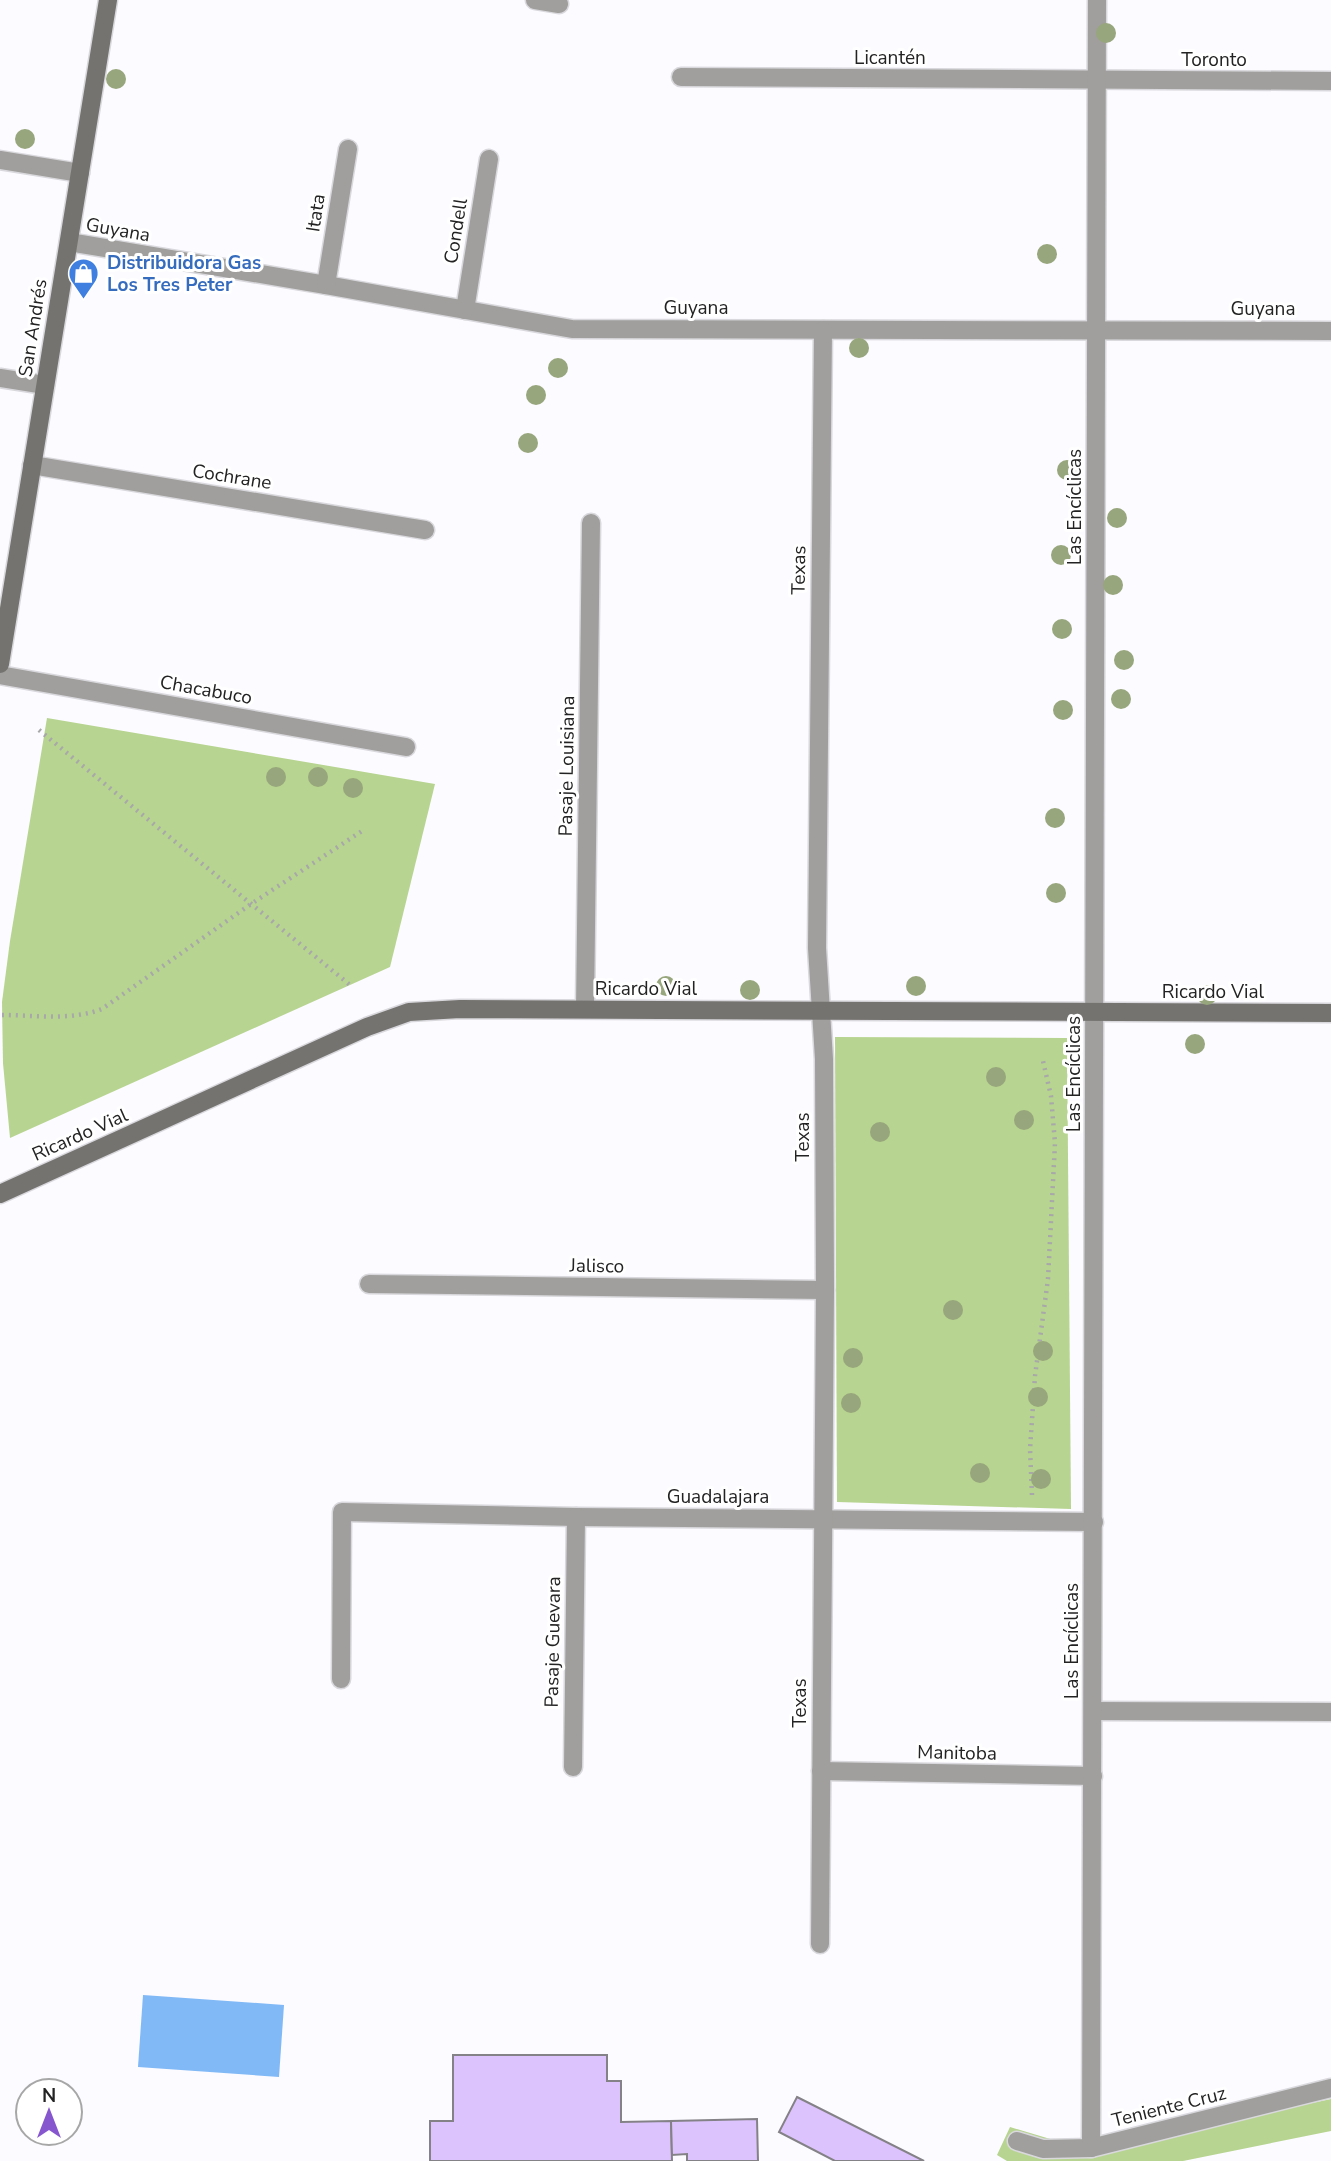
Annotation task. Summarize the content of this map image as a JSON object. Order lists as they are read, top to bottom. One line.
{"streets":{"street":["Licantén","Toronto","Itata","Guyana","Condell","San Andrés","Cochrane","Las Encíclicas","Texas","Chacabuco","Pasaje Louisiana","Ricardo Vial","Jalisco","Guadalajara","Pasaje Guevara","Manitoba","Teniente Cruz"]},"crossings":[["Licantén","Toronto"],["Licantén","Las Encíclicas"],["Toronto","Las Encíclicas"],["Itata","Guyana"],["Guyana","Condell"],["Guyana","San Andrés"],["Guyana","Las Encíclicas"],["Guyana","Texas"],["San Andrés","Cochrane"],["Las Encíclicas","Ricardo Vial"],["Las Encíclicas","Guadalajara"],["Las Encíclicas","Manitoba"],["Las Encíclicas","Teniente Cruz"],["Texas","Ricardo Vial"],["Texas","Jalisco"],["Texas","Guadalajara"],["Texas","Manitoba"],["Pasaje Louisiana","Ricardo Vial"],["Guadalajara","Pasaje Guevara"]],"places":{"shop":["Distribuidora Gas Los Tres Peter"]},"north":"top"}
